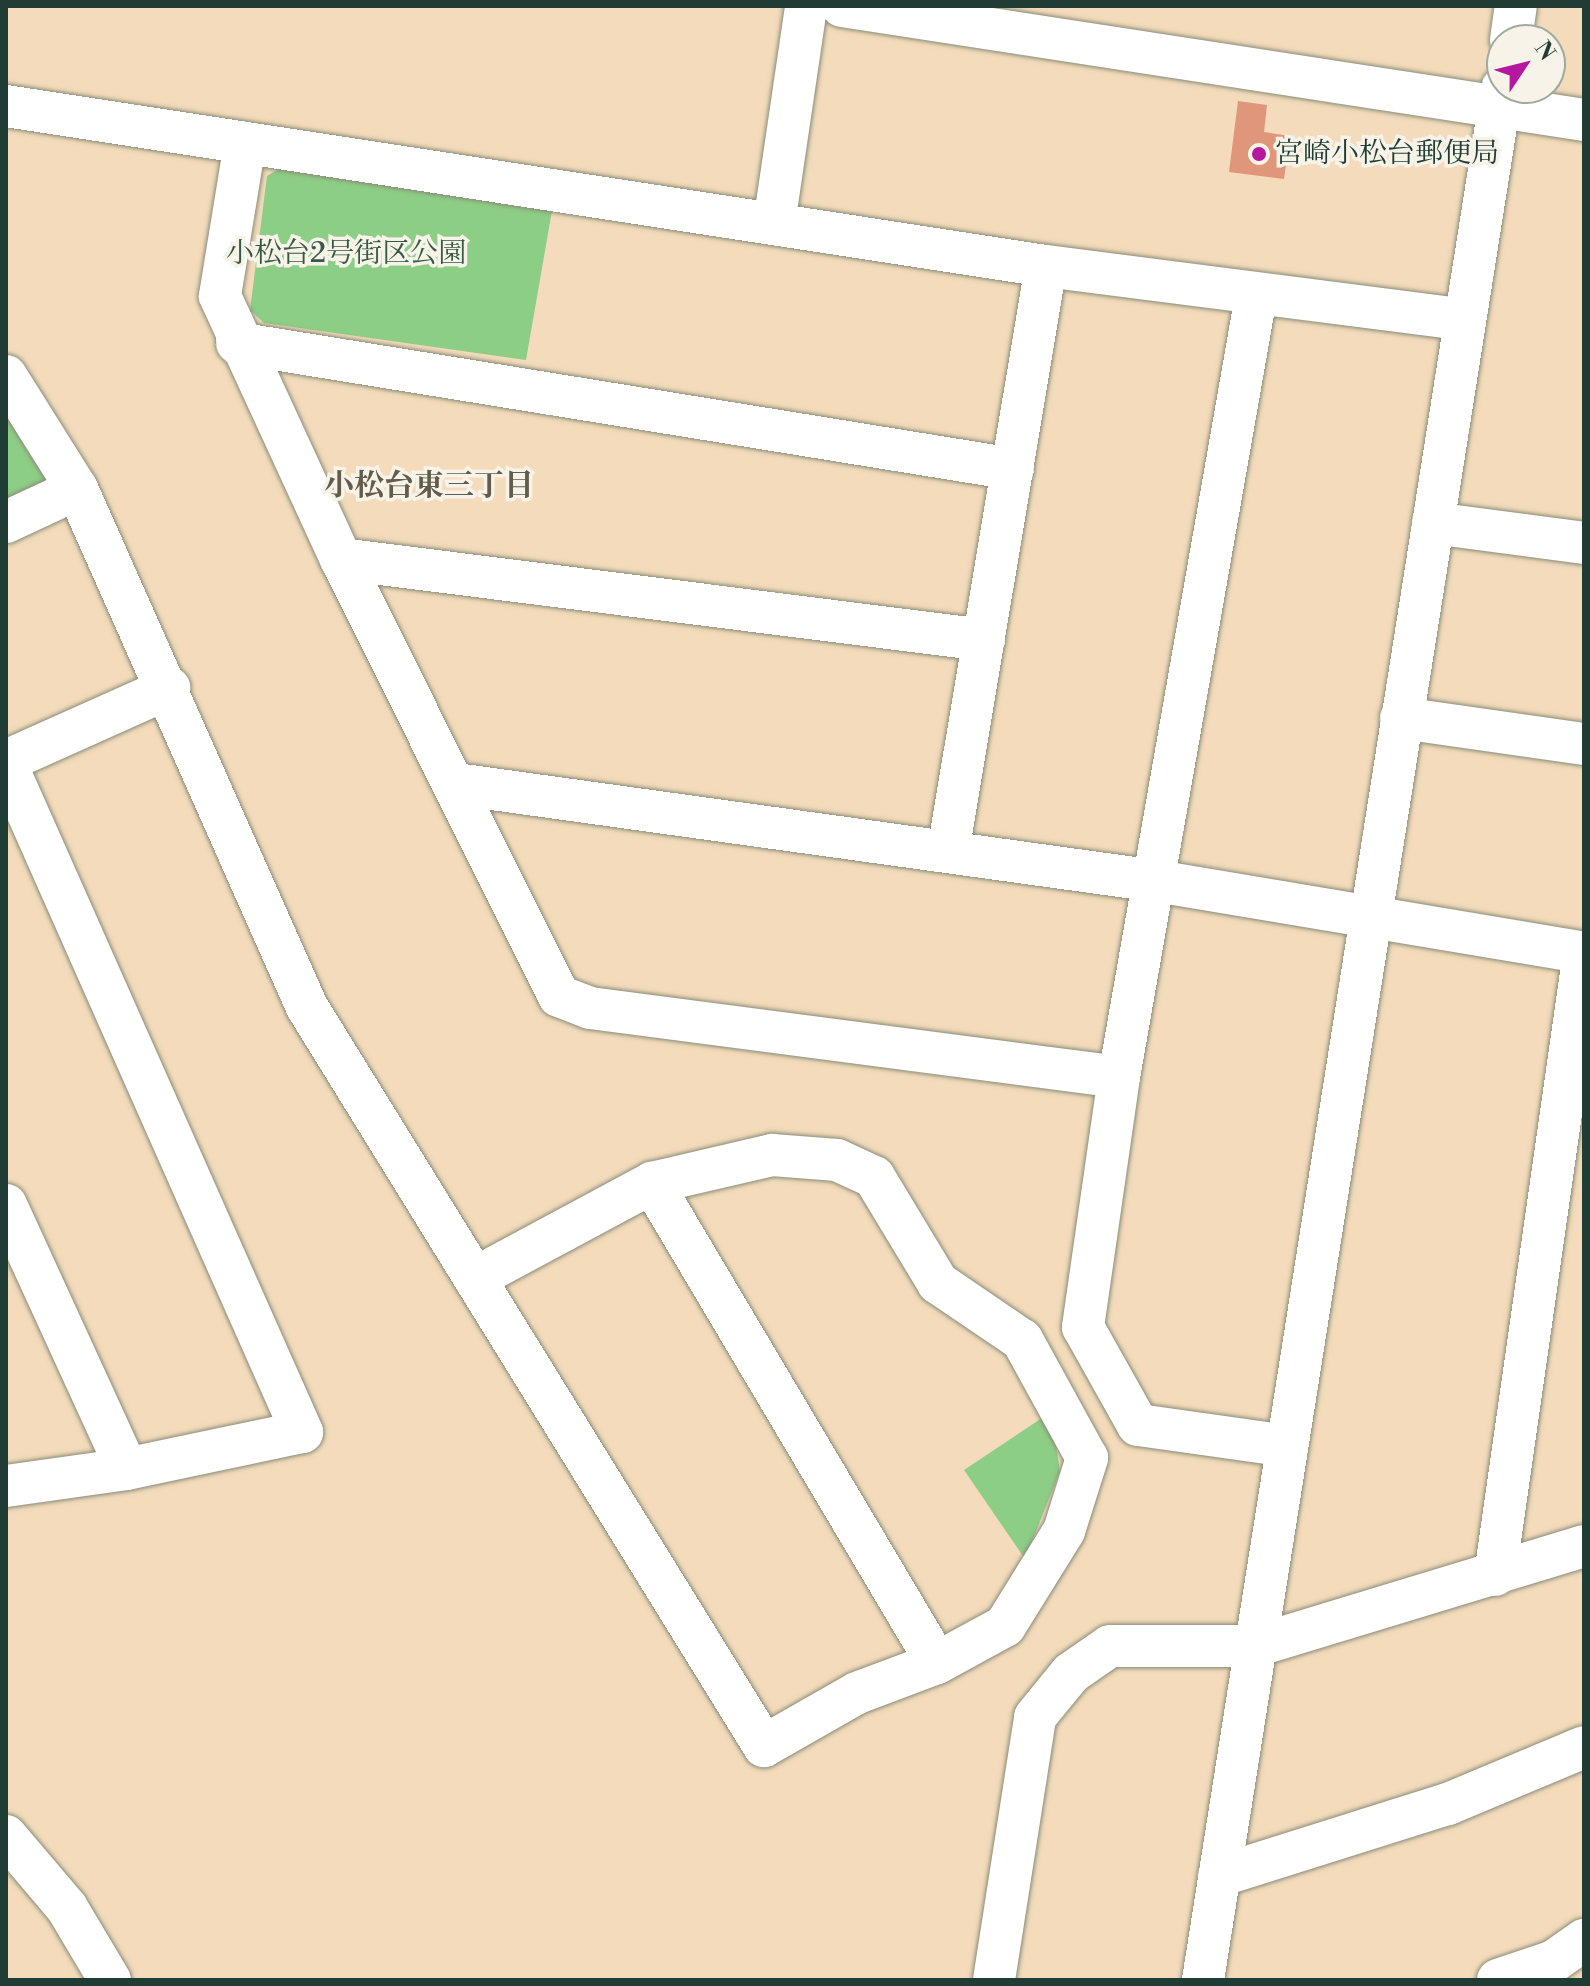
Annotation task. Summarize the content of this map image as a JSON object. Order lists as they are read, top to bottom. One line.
{"districts":["小松台東三丁目"],"parks":["小松台2号街区公園"],"places":["宮崎小松台郵便局"],"north":"top right"}
